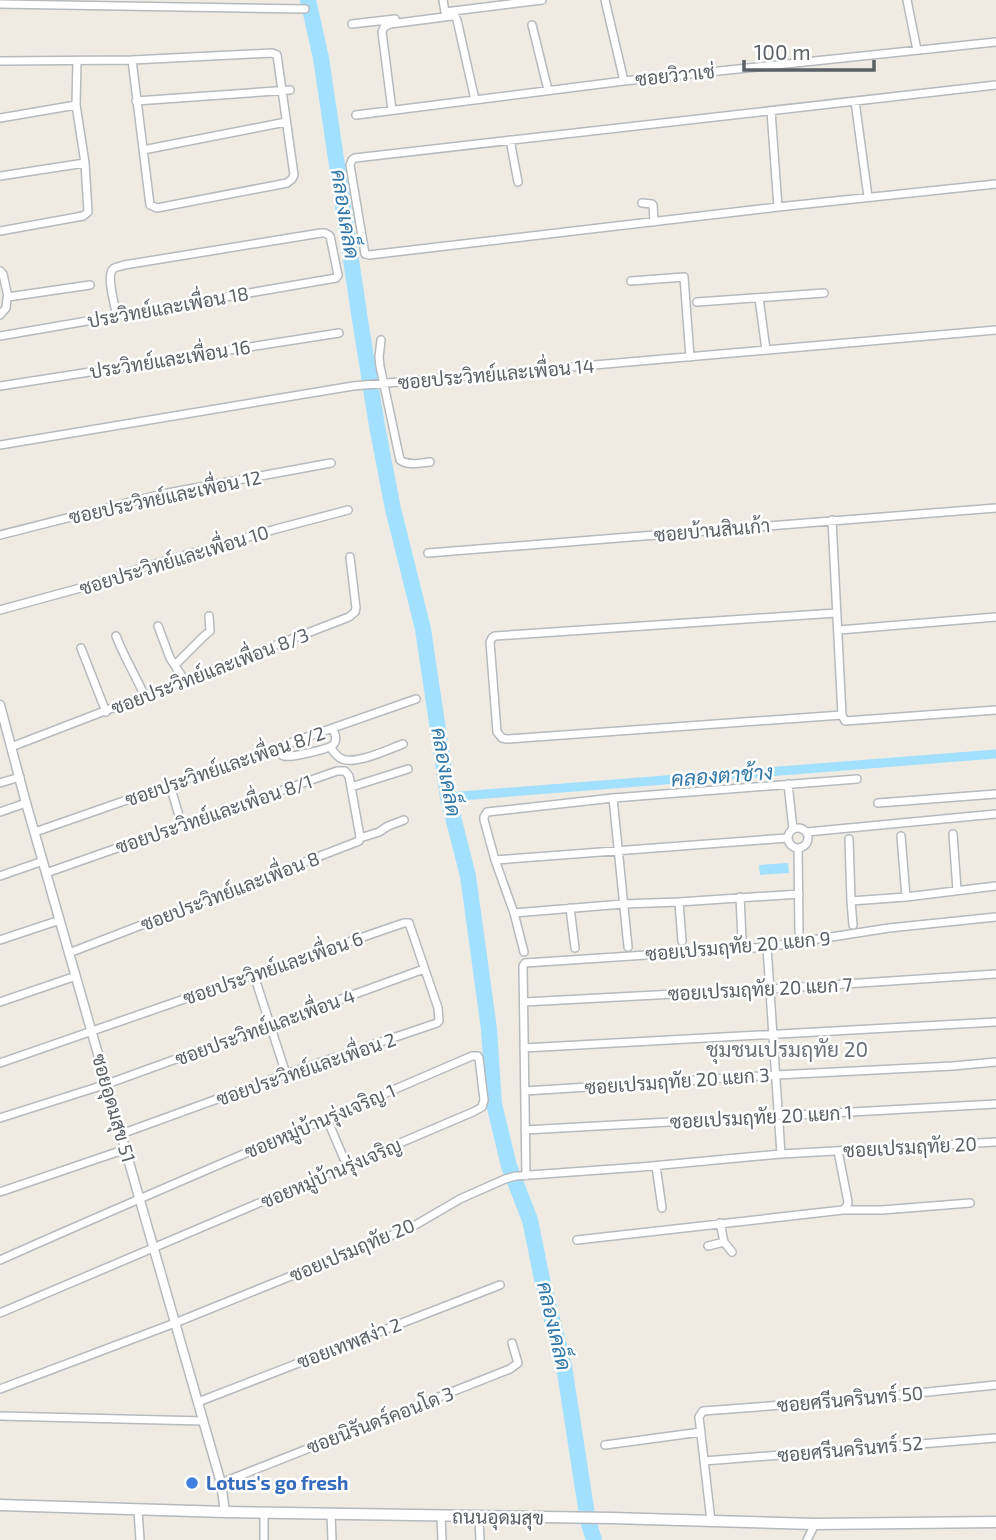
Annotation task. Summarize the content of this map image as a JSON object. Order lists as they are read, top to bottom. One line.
{"streets":{"main road":["ถนนอุดมสุข"],"street":["ซอยวิวาเช่","ประวิทย์และเพื่อน 18","ประวิทย์และเพื่อน 16","ซอยประวิทย์และเพื่อน 14","ซอยประวิทย์และเพื่อน 12","ซอยบ้านสินเก้า","ซอยประวิทย์และเพื่อน 10","ซอยประวิทย์และเพื่อน 8/3","ซอยประวิทย์และเพื่อน 8/2","ซอยประวิทย์และเพื่อน 8/1","ซอยประวิทย์และเพื่อน 8","ซอยเปรมฤทัย 20 แยก 9","ซอยประวิทย์และเพื่อน 6","ซอยเปรมฤทัย 20 แยก 7","ซอยประวิทย์และเพื่อน 4","ซอยประวิทย์และเพื่อน 2","ซอยเปรมฤทัย 20 แยก 3","ซอยอุดมสุข 51","ซอยเปรมฤทัย 20 แยก 1","ซอยหมู่บ้านรุ่งเจริญ 1","ซอยเปรมฤทัย 20","ซอยหมู่บ้านรุ่งเจริญ","ซอยเทพสง่า 2","ซอยศรีนครินทร์ 50","ซอยนิรันดร์คอนโด 3","ซอยศรีนครินทร์ 52"]},"crossings":[["ซอยประวิทย์และเพื่อน 8/3","ซอยอุดมสุข 51"],["ซอยประวิทย์และเพื่อน 8/2","ซอยอุดมสุข 51"],["ซอยประวิทย์และเพื่อน 8/1","ซอยอุดมสุข 51"],["ซอยประวิทย์และเพื่อน 8","ซอยอุดมสุข 51"],["ซอยเปรมฤทัย 20 แยก 9","ซอยเปรมฤทัย 20 แยก 7"],["ซอยประวิทย์และเพื่อน 6","ซอยประวิทย์และเพื่อน 4"],["ซอยประวิทย์และเพื่อน 6","ซอยประวิทย์และเพื่อน 2"],["ซอยประวิทย์และเพื่อน 6","ซอยอุดมสุข 51"],["ซอยประวิทย์และเพื่อน 4","ซอยประวิทย์และเพื่อน 2"],["ซอยประวิทย์และเพื่อน 4","ซอยอุดมสุข 51"],["ซอยประวิทย์และเพื่อน 2","ซอยอุดมสุข 51"],["ซอยอุดมสุข 51","ซอยหมู่บ้านรุ่งเจริญ 1"],["ซอยอุดมสุข 51","ซอยเปรมฤทัย 20"],["ซอยอุดมสุข 51","ซอยหมู่บ้านรุ่งเจริญ"],["ซอยอุดมสุข 51","ซอยเทพสง่า 2"],["ซอยอุดมสุข 51","ซอยนิรันดร์คอนโด 3"],["ซอยอุดมสุข 51","ถนนอุดมสุข"],["ซอยหมู่บ้านรุ่งเจริญ 1","ซอยหมู่บ้านรุ่งเจริญ"]],"districts":["ชุมชนเปรมฤทัย 20"],"water":["คลองเคล็ด","คลองตาช้าง"],"places":["Lotus's go fresh"],"scale_bar":"100 m"}
